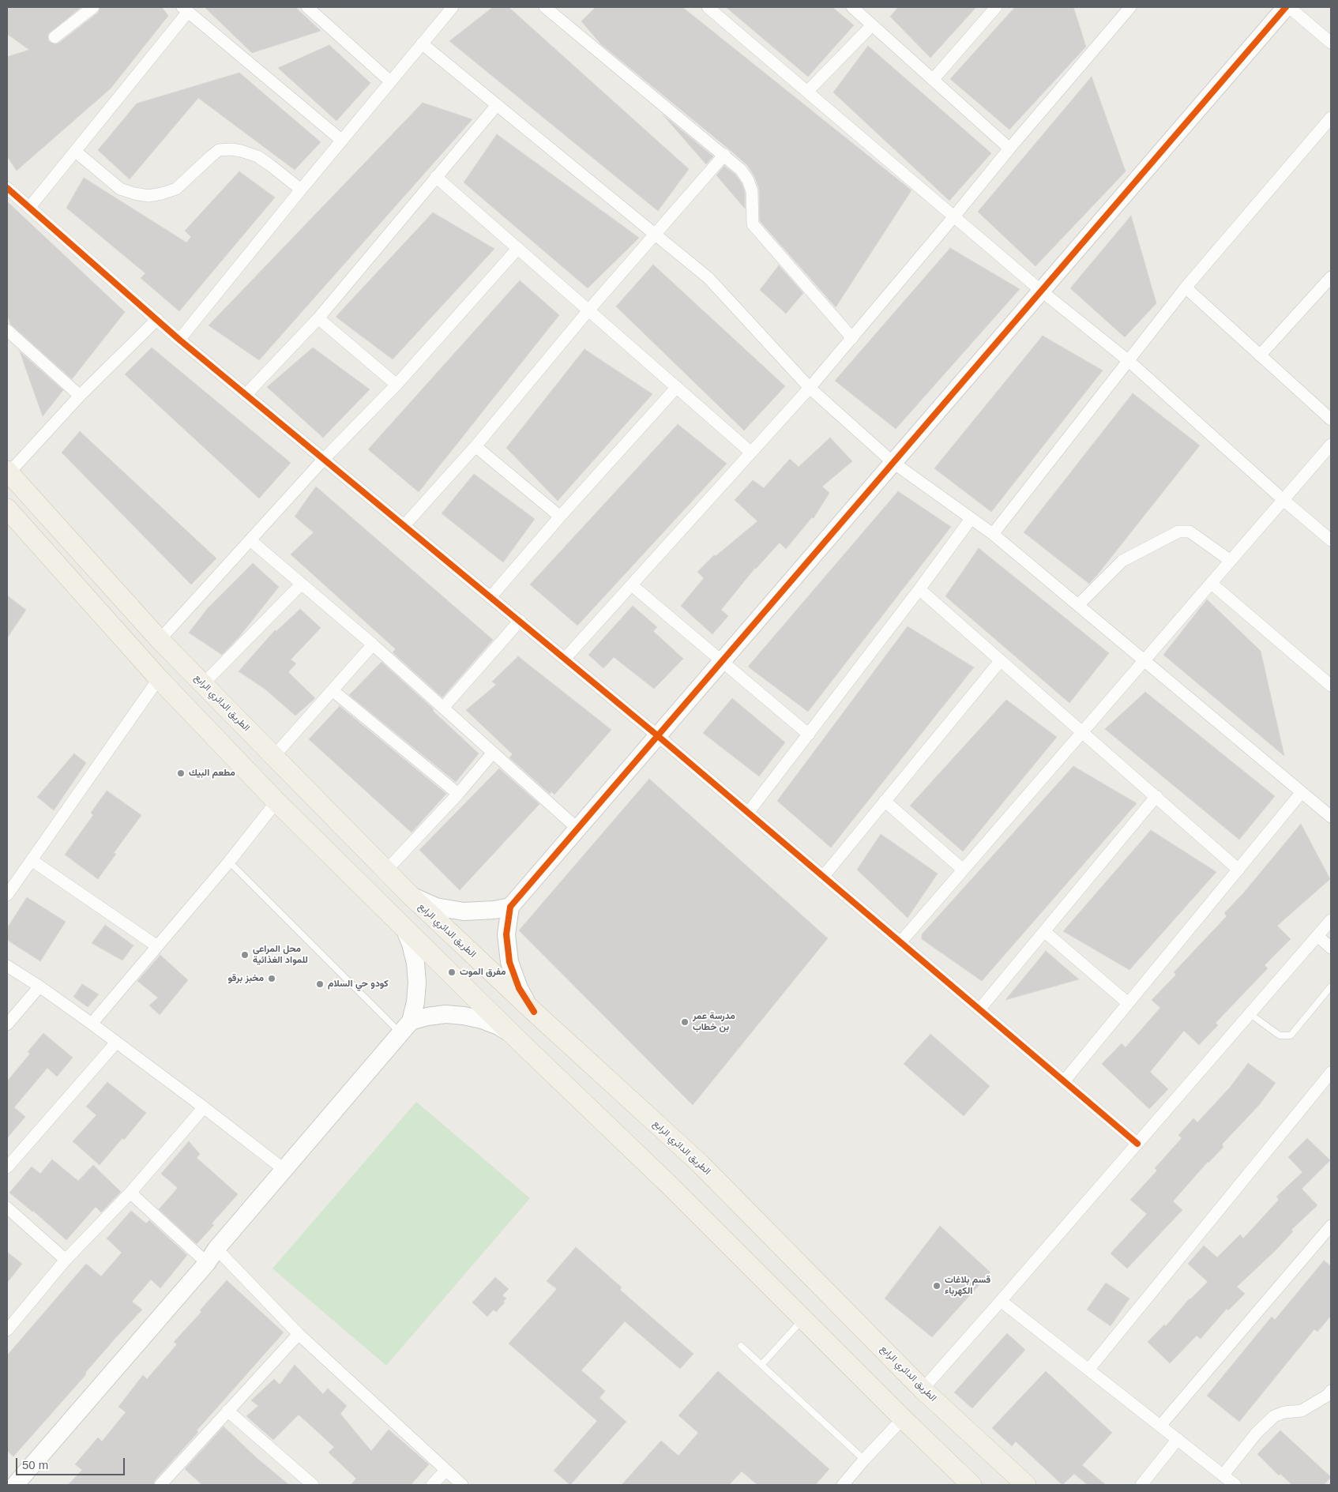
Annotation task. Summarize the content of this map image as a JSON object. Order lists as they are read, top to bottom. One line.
{"streets":{"main road":["الطريق الدائري الرابع"]},"places":["مطعم البيك","محل المراعي للمواد الغذائية","مفرق الموت","مخبز برقو","كودو حي السلام","مدرسة عمر بن خطاب","قسم بلاغات الكهرباء"],"scale_bar":"50 m"}
